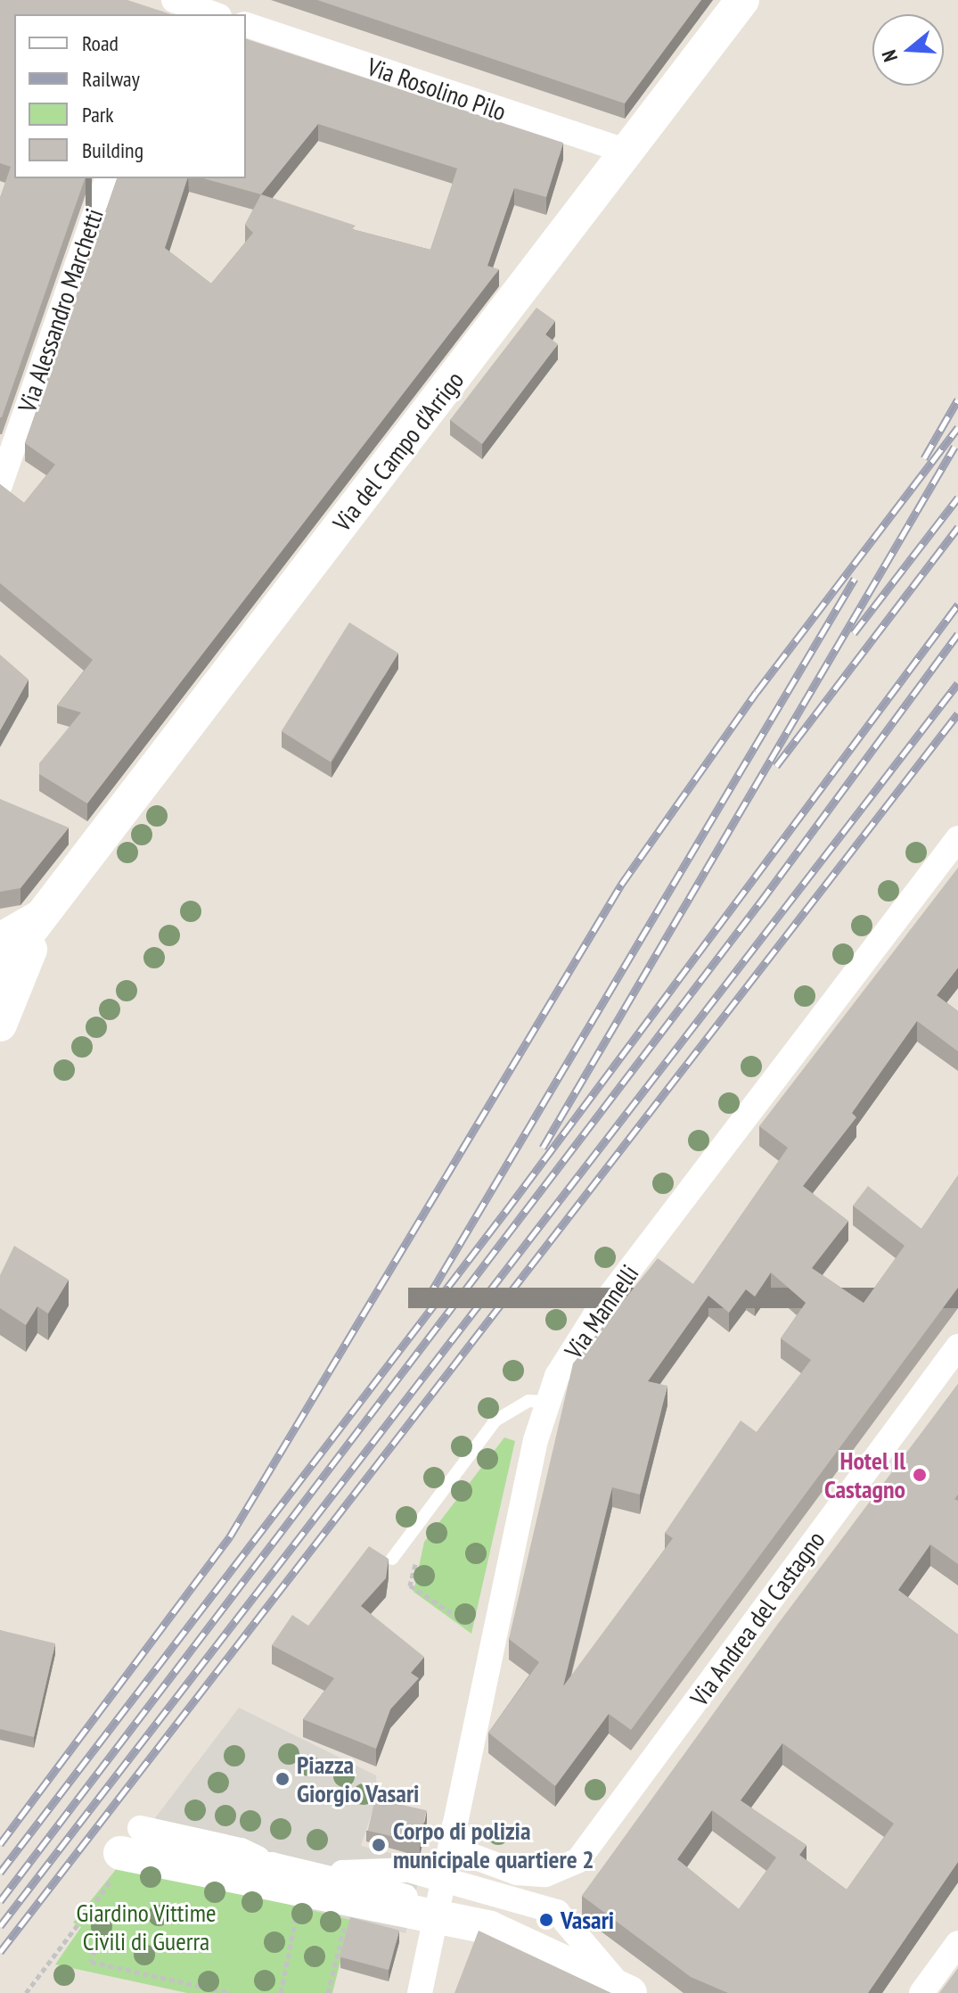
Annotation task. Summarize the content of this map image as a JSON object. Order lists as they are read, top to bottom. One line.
{"streets":{"street":["Via Rosolino Pilo","Via Alessandro Marchetti","Via del Campo d'Arrigo","Via Mannelli","Via Andrea del Castagno"]},"crossings":[["Via Rosolino Pilo","Via del Campo d'Arrigo"],["Via Mannelli","Via Andrea del Castagno"]],"parks":["Giardino Vittime Civili di Guerra"],"places":["Hotel Il Castagno","Piazza Giorgio Vasari","Corpo di polizia municipale quartiere 2","Vasari"],"legend":["Road","Railway","Park","Building"],"north":"left"}
